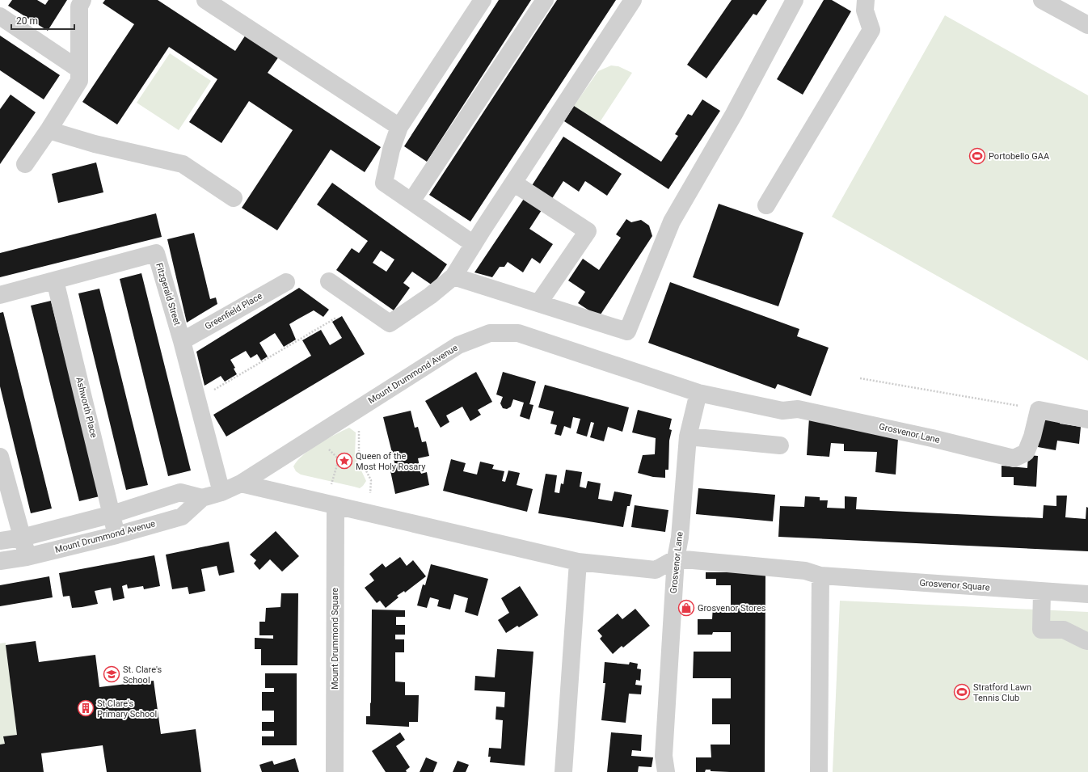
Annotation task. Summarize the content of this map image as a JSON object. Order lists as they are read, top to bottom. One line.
{"streets":{"street":["Fitzgerald Street","Greenfield Place","Mount Drummond Avenue","Ashworth Place","Grosvenor Lane","Grosvenor Square","Mount Drummond Square"]},"crossings":[["Fitzgerald Street","Greenfield Place"],["Fitzgerald Street","Mount Drummond Avenue"],["Fitzgerald Street","Ashworth Place"],["Mount Drummond Avenue","Ashworth Place"],["Mount Drummond Avenue","Grosvenor Lane"],["Grosvenor Lane","Grosvenor Square"]],"places":{"sports":["Portobello GAA","Stratford Lawn Tennis Club"],"place":["Queen of the Most Holy Rosary"],"shop":["Grosvenor Stores"],"school or university":["St. Clare's School"],"building":["St Clare's Primary School"]},"scale_bar":"20 m"}
